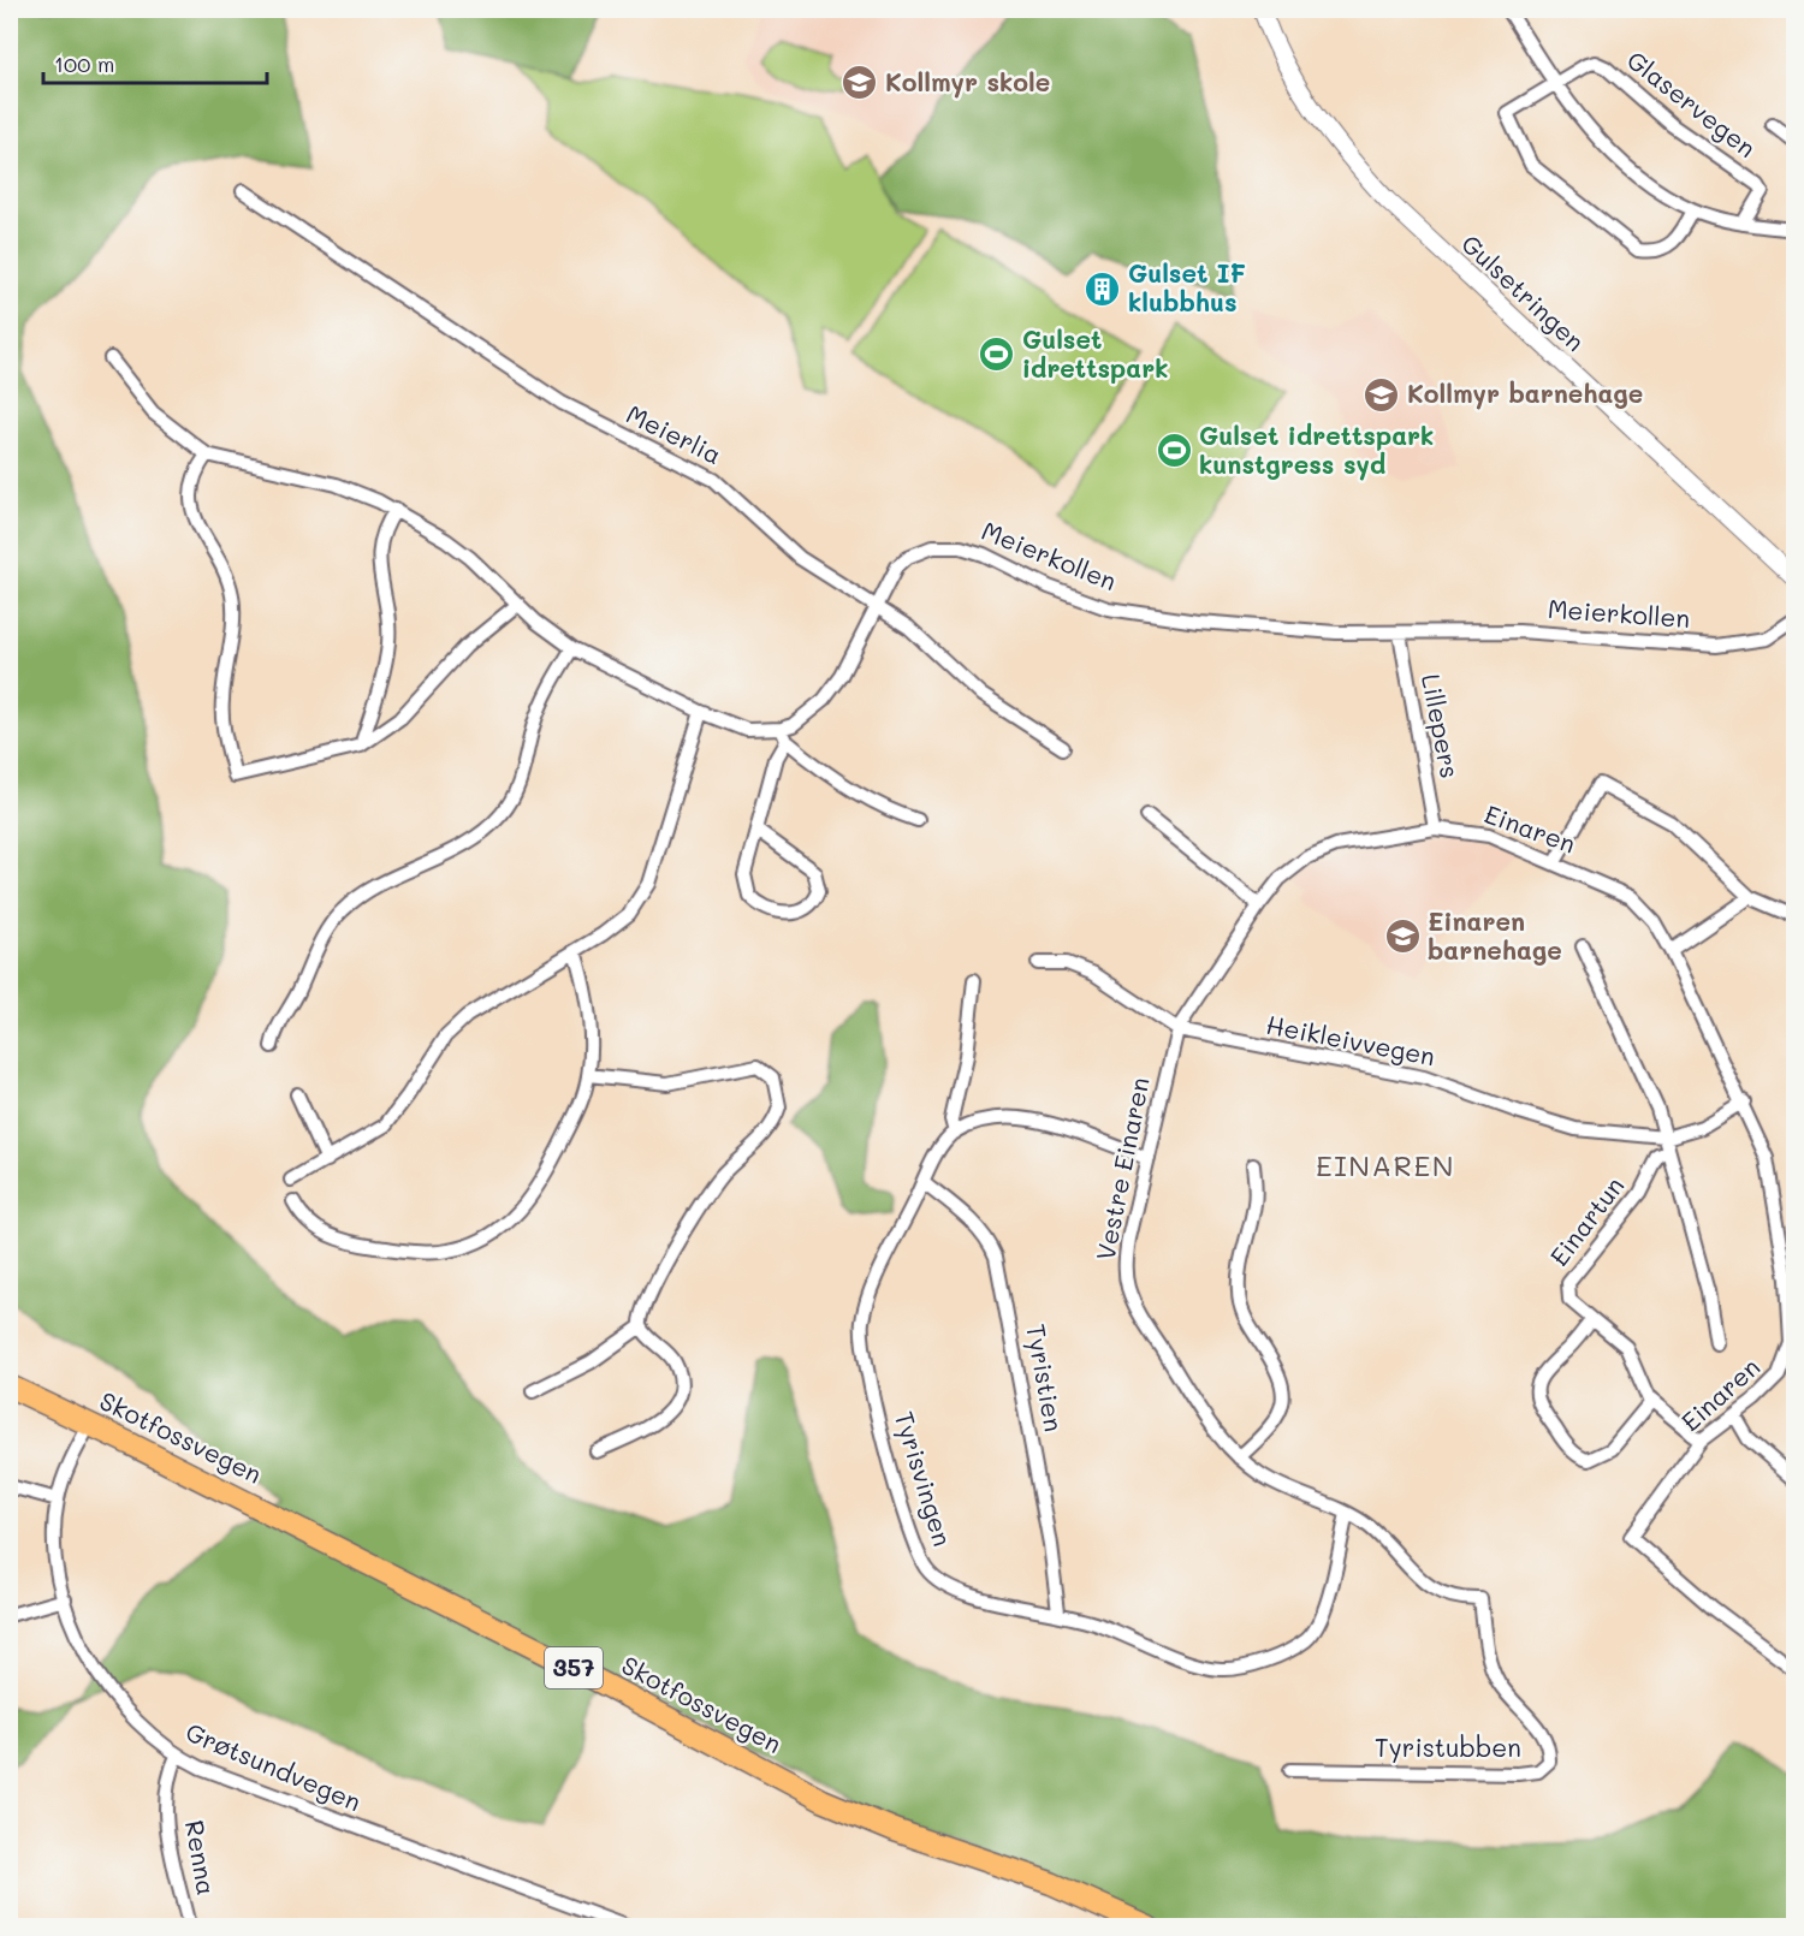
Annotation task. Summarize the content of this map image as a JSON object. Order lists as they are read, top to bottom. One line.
{"streets":{"main road":["Skotfossvegen","357"],"street":["Glaservegen","Gulsetringen","Meierlia","Meierkollen","Lillepers","Einaren","Heikleivvegen","Vestre Einaren","Einartun","Tyristien","Tyrisvingen","Tyristubben","Grøtsundvegen","Renna"]},"crossings":[["Meierlia","Meierkollen"],["Meierkollen","Lillepers"],["Lillepers","Einaren"],["Einaren","Heikleivvegen"],["Einaren","Vestre Einaren"],["Einaren","Einartun"],["Heikleivvegen","Vestre Einaren"],["Vestre Einaren","Tyrisvingen"],["Vestre Einaren","Tyristubben"],["Tyristien","Tyrisvingen"],["Skotfossvegen","Grøtsundvegen"],["Grøtsundvegen","Renna"]],"districts":["EINAREN"],"places":{"school or university":["Kollmyr skole","Kollmyr barnehage","Einaren barnehage"],"building":["Gulset IF klubbhus"],"sports":["Gulset idrettspark","Gulset idrettspark kunstgress syd"]},"scale_bar":"100 m"}
